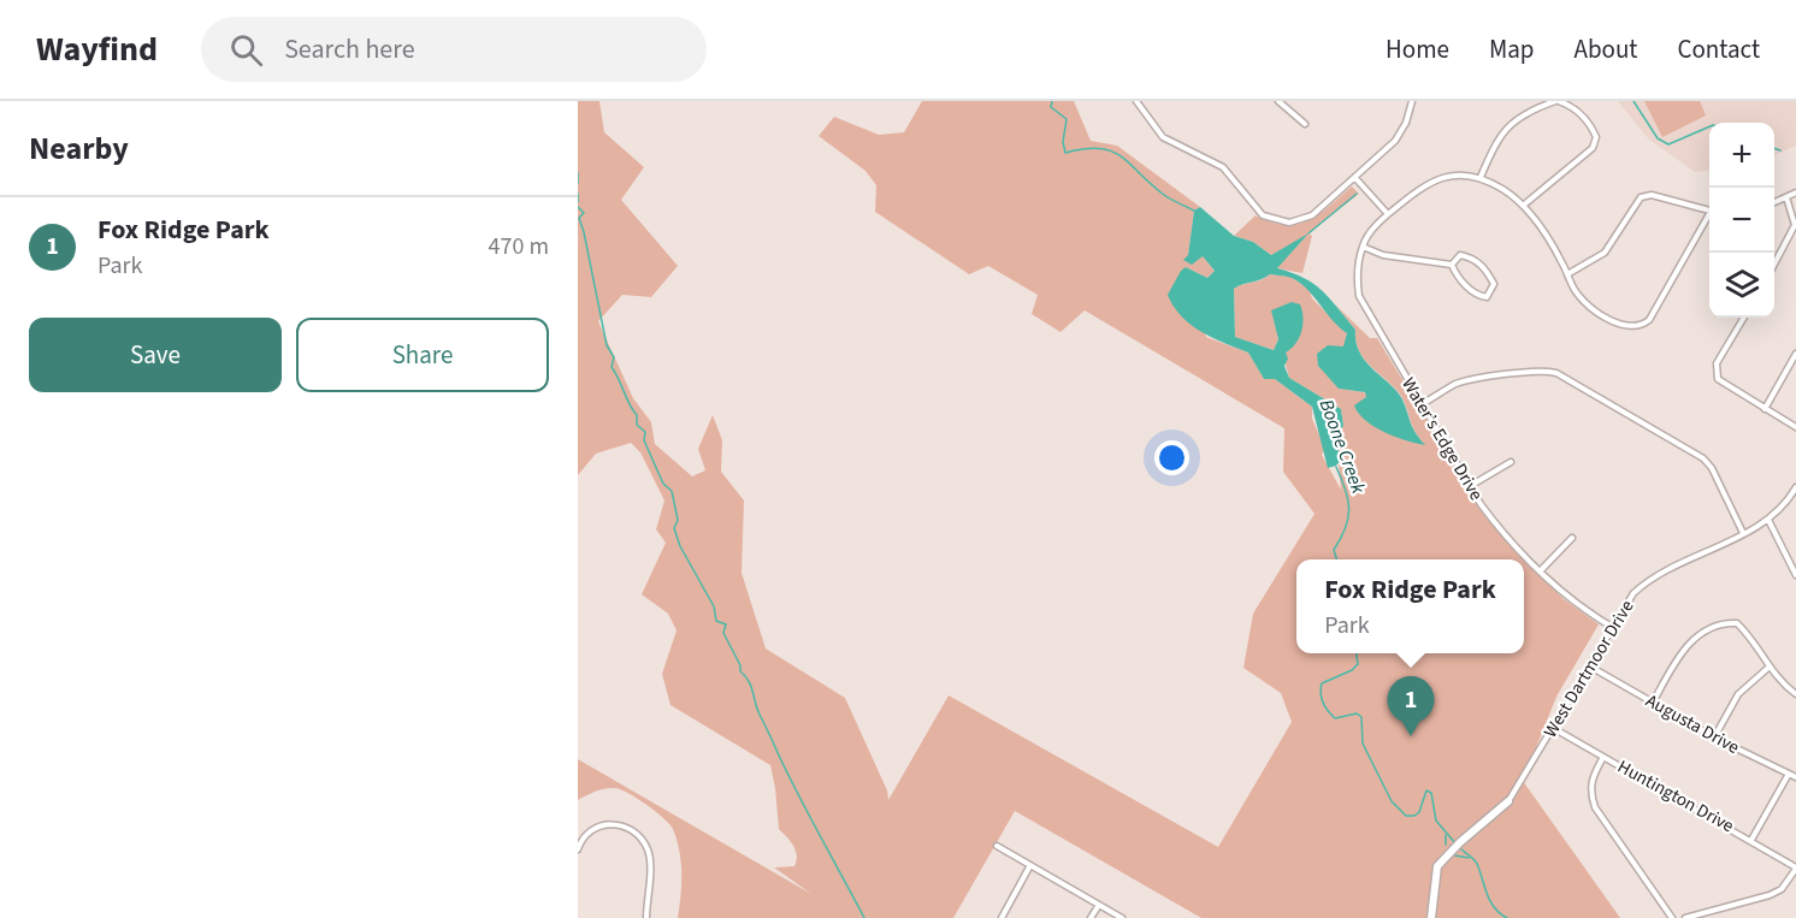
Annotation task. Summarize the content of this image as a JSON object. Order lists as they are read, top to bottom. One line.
{"streets":{"street":["Water’s Edge Drive","West Dartmoor Drive","Augusta Drive","Huntington Drive"]},"crossings":[["Water’s Edge Drive","West Dartmoor Drive"],["West Dartmoor Drive","Augusta Drive"],["West Dartmoor Drive","Huntington Drive"]],"water":["Boone Creek"],"page":{"header":"Wayfind","search":"Search here","nav":["Home","Map","About","Contact"],"heading":"Nearby","map_buttons":["+","−"],"list":[{"mark":"1","name":"Fox Ridge Park","note":"Park","value":"470 m"}],"buttons":["Save","Share"],"popup":["Fox Ridge Park","Park"],"pins":"1"}}
